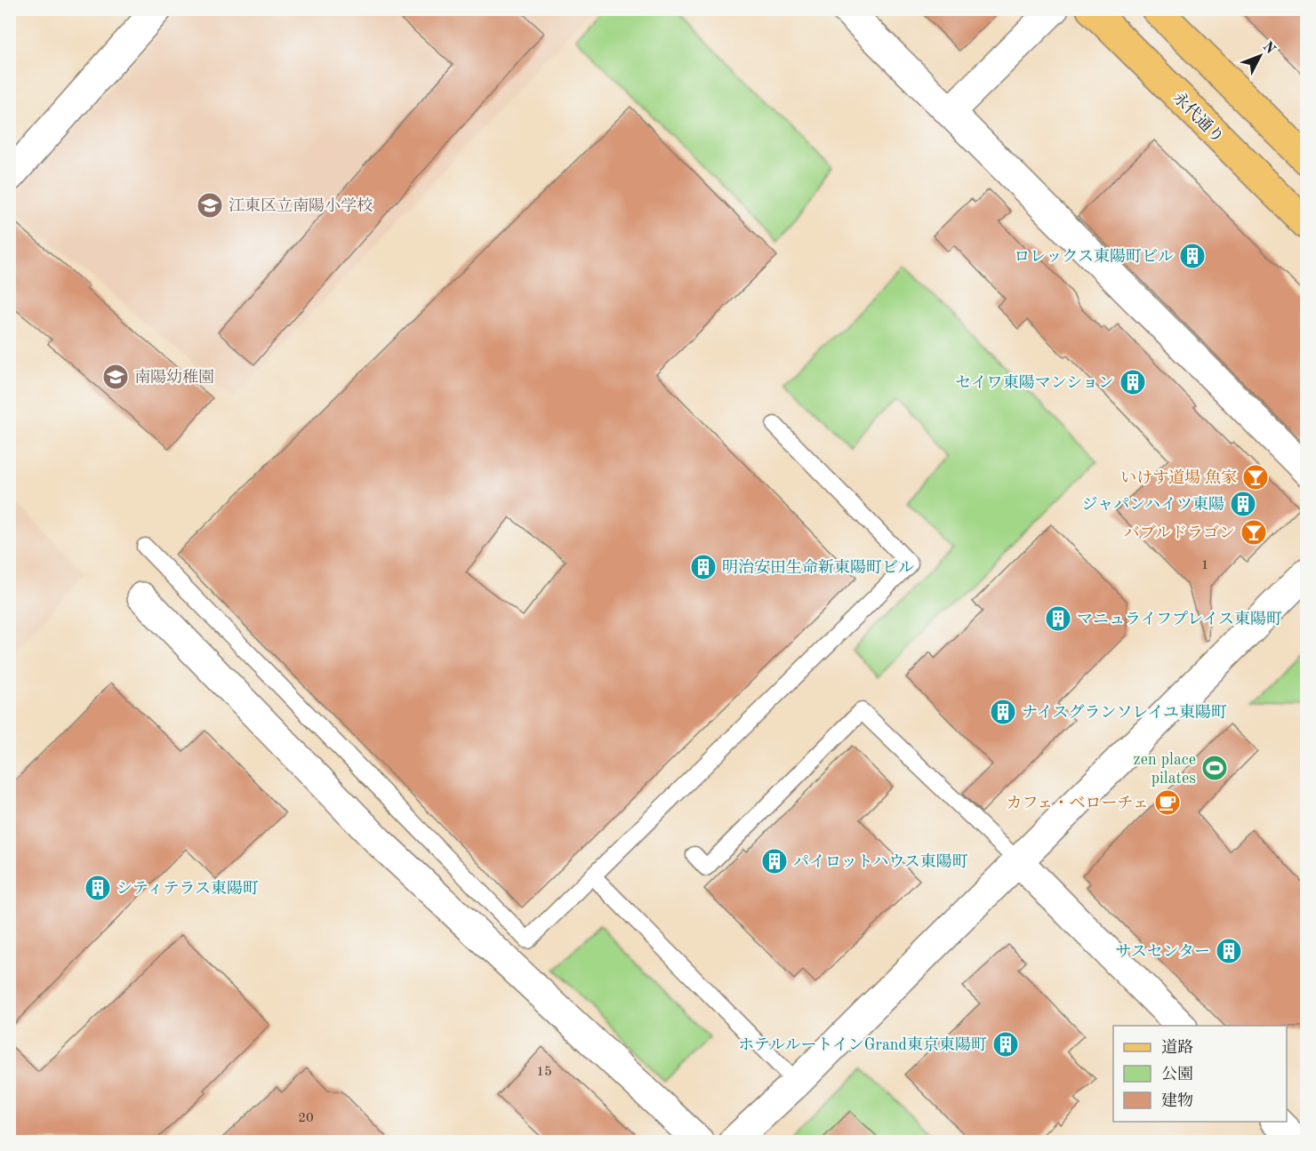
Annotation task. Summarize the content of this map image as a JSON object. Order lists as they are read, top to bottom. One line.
{"streets":{"main road":["永代通り"]},"places":{"school or university":["江東区立南陽小学校","南陽幼稚園"],"building":["ロレックス東陽町ビル","セイワ東陽マンション","ジャパンハイツ東陽","明治安田生命新東陽町ビル","マニュライフプレイス東陽町","ナイスグランソレイユ東陽町","パイロットハウス東陽町","シティテラス東陽町","サスセンター","ホテルルートインGrand東京東陽町"],"bar":["いけす道場 魚家","バブルドラゴン"],"sports":["zen place pilates"],"cafe":["カフェ・ベローチェ"]},"house_numbers":["1","15","20"],"legend":["道路","公園","建物"],"north":"top right"}
